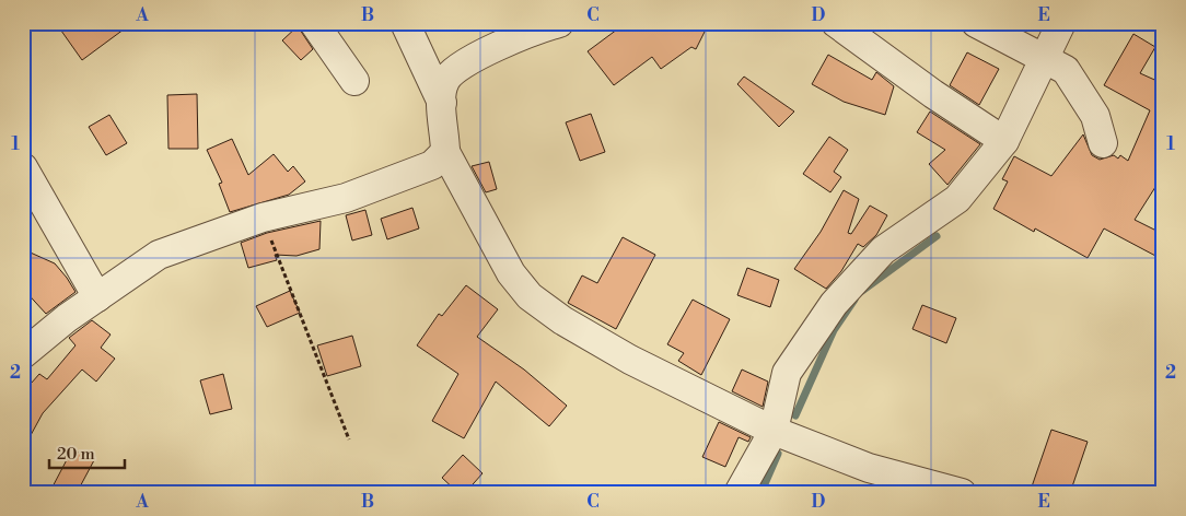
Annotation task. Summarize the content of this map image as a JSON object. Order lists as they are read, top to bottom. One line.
{"scale_bar":"20 m","grid":{"columns":["A","B","C","D","E"],"rows":["1","2"]}}
